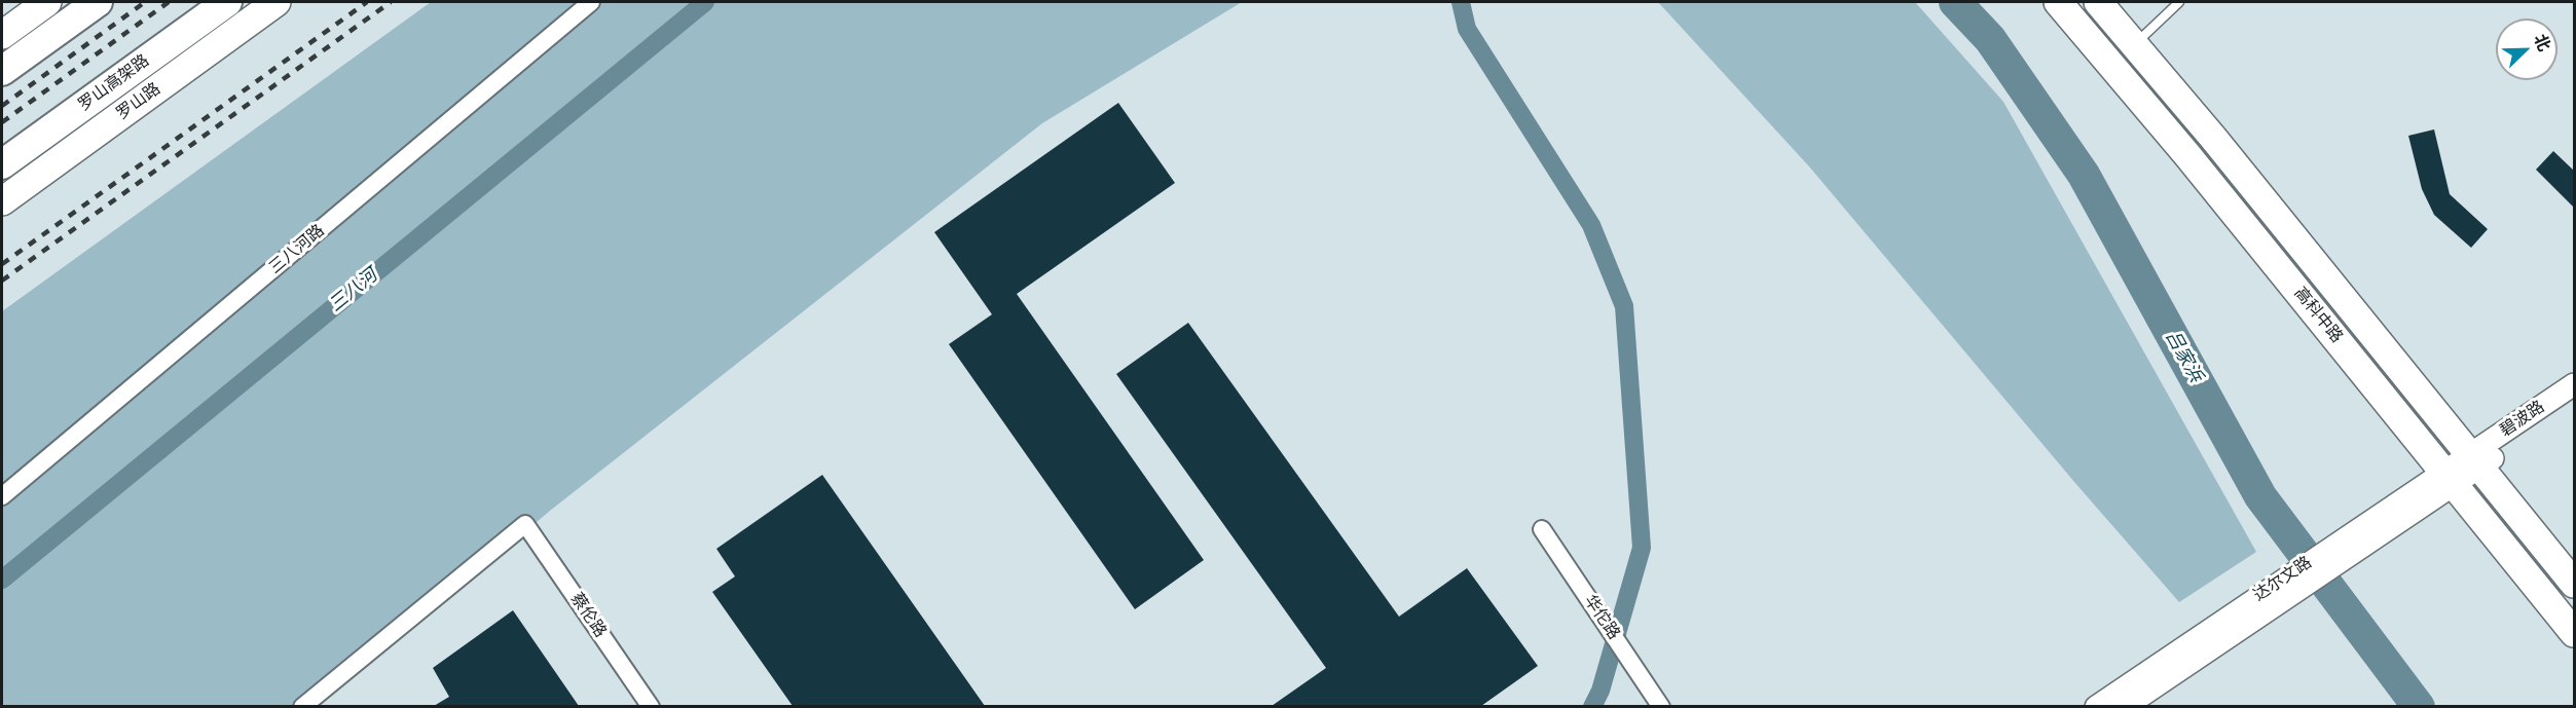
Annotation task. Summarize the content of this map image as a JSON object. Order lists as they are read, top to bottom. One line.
{"streets":{"highway":["罗山高架路"],"main road":["罗山路","高科中路"],"street":["三八河路","碧波路","达尔文路","蔡伦路","华佗路"]},"crossings":[["高科中路","碧波路"],["高科中路","达尔文路"],["碧波路","达尔文路"]],"water":["三八河","吕家浜"],"north":"top right"}
